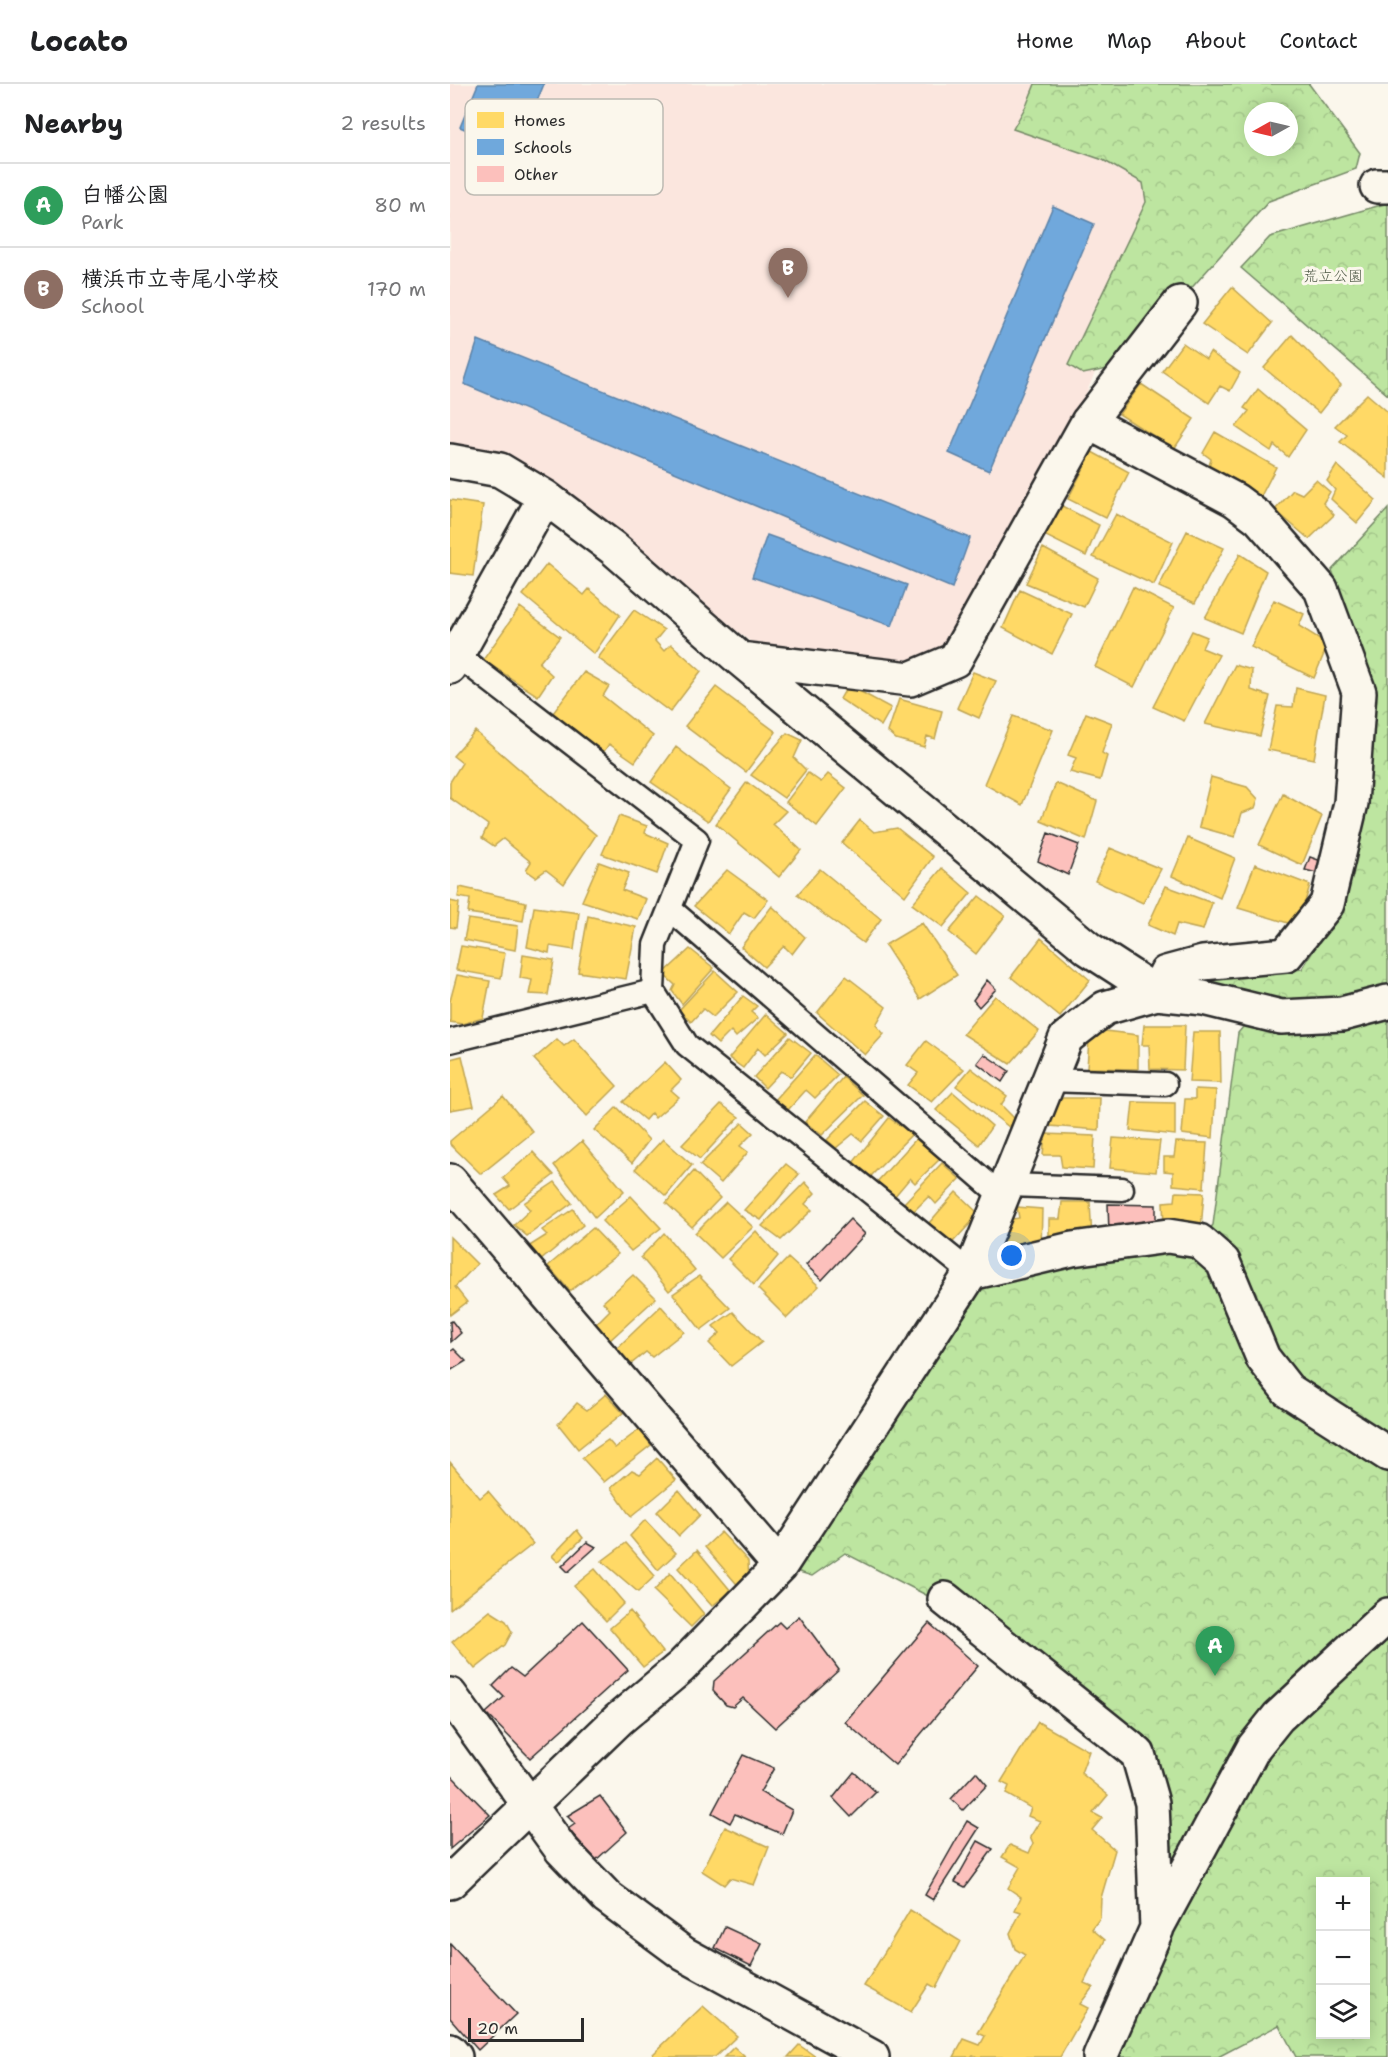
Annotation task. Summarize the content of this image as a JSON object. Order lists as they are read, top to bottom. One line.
{"parks":["荒立公園"],"legend":["Homes","Schools","Other"],"scale_bar":"20 m","north":"left","page":{"header":"Locato","nav":["Home","Map","About","Contact"],"heading":["Nearby","2 results"],"list":[{"mark":"A","name":"白幡公園","note":"Park","value":"80 m"},{"mark":"B","name":"横浜市立寺尾小学校","note":"School","value":"170 m"}],"pins":["B","A"],"map_buttons":["+","−"],"scale":"20 m"}}
